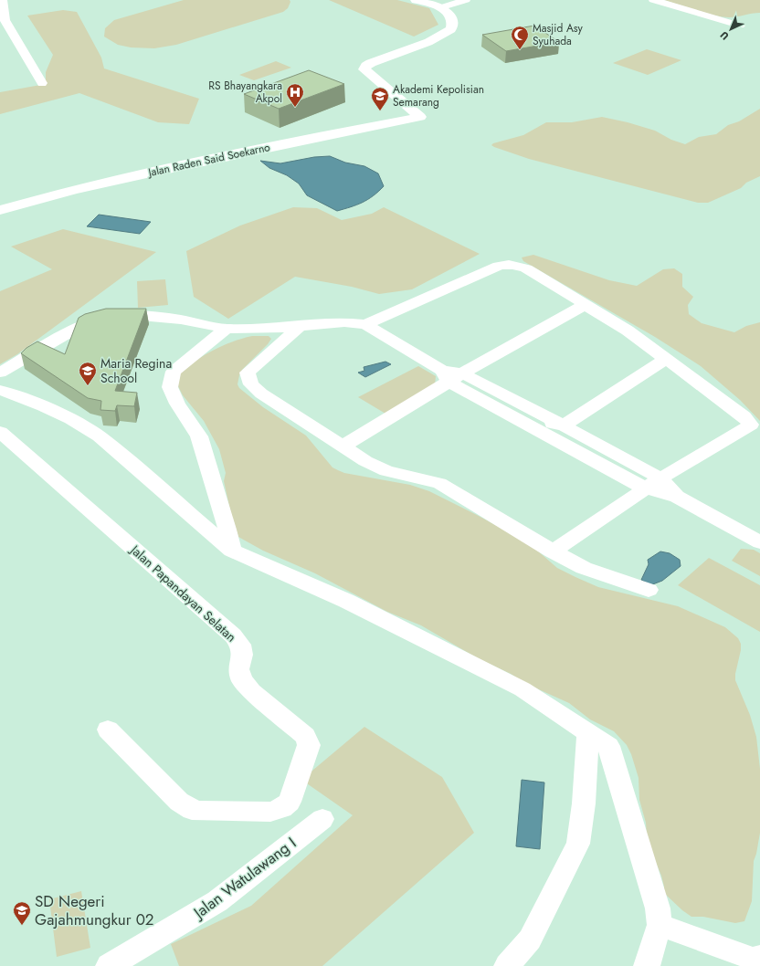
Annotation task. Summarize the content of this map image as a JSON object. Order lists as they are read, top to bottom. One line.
{"streets":{"street":["Jalan Raden Said Soekarno","Jalan Papandayan Selatan","Jalan Watulawang I"]},"places":{"mosque":["Masjid Asy Syuhada"],"hospital":["RS Bhayangkara Akpol"],"school or university":["Akademi Kepolisian Semarang","Maria Regina School","SD Negeri Gajahmungkur 02"]},"north":"bottom left"}
